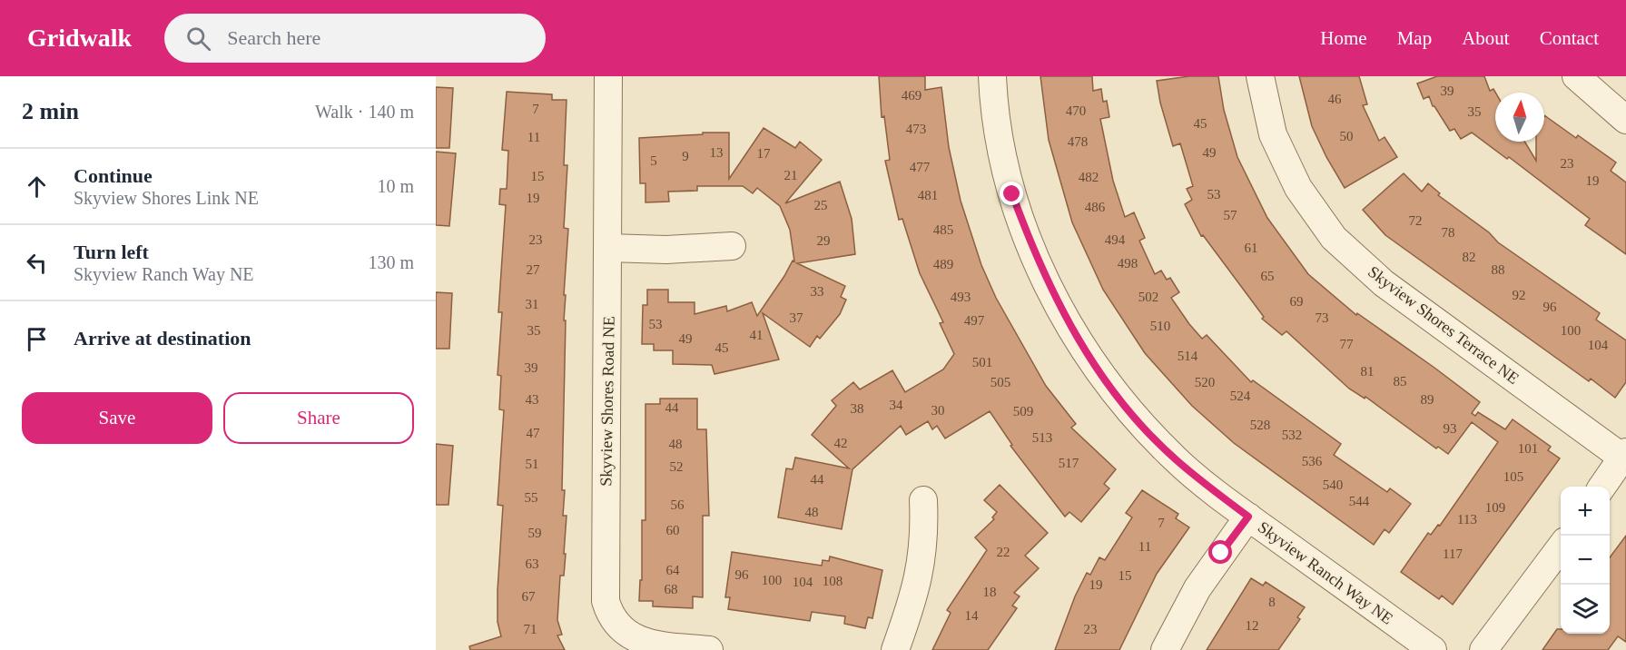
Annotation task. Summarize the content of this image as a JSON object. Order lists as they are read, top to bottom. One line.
{"streets":{"street":["Skyview Shores Terrace NE","Skyview Shores Road NE","Skyview Ranch Way NE"]},"house_numbers":["39","469","46","7","470","35","45","473","50","11","478","13","49","17","9","5","23","477","21","15","482","19","53","481","19","25","486","57","72","485","78","23","494","29","61","82","498","489","27","88","65","33","92","493","502","69","31","96","37","73","497","53","510","35","100","41","49","77","104","45","514","501","39","81","85","505","520","524","43","89","34","44","38","30","509","528","93","47","532","513","42","48","101","536","517","51","52","105","44","540","55","544","56","109","48","113","7","60","59","11","22","117","63","64","96","15","100","108","104","19","68","18","67","8","14","12","71","23"],"north":"top","page":{"header":"Gridwalk","search":"Search here","nav":["Home","Map","About","Contact"],"heading":["2 min","Walk · 140 m"],"list":[["Continue","Skyview Shores Link NE","10 m"],["Turn left","Skyview Ranch Way NE","130 m"],"Arrive at destination"],"buttons":["Save","Share"],"map_buttons":["+","−"]}}
